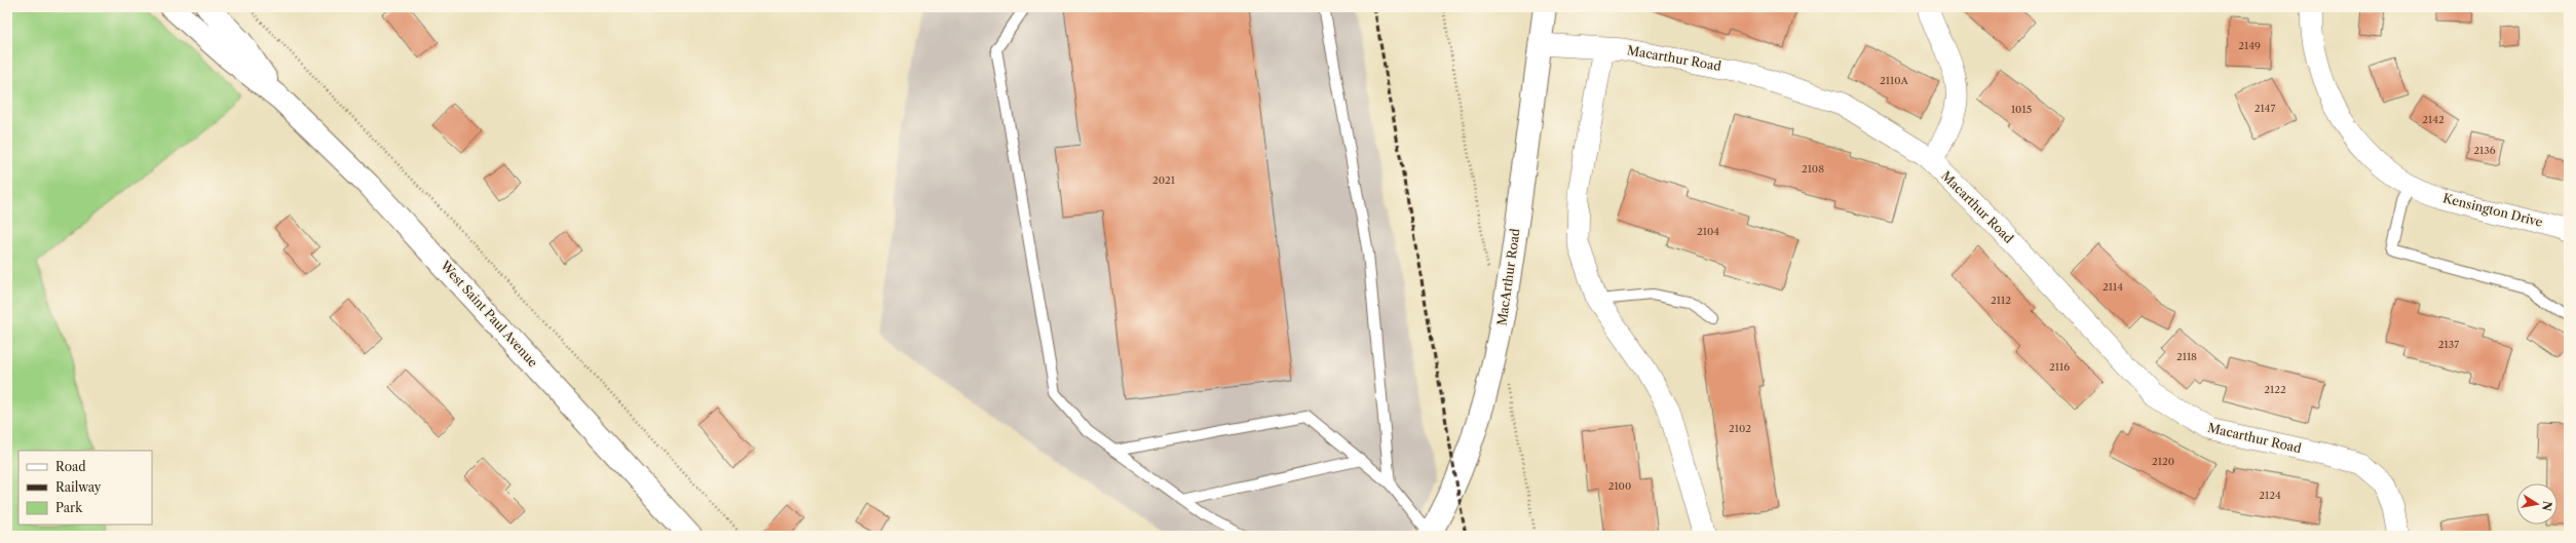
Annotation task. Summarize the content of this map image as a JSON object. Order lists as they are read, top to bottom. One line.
{"streets":{"main road":["MacArthur Road","West Saint Paul Avenue"],"street":["Macarthur Road","Kensington Drive"]},"crossings":[["Macarthur Road","MacArthur Road"]],"house_numbers":["2149","2110A","2147","1015","2142","2136","2108","2021","2104","2114","2112","2137","2118","2116","2122","2102","2120","2100","2124"],"legend":["Road","Railway","Park"],"north":"right"}
